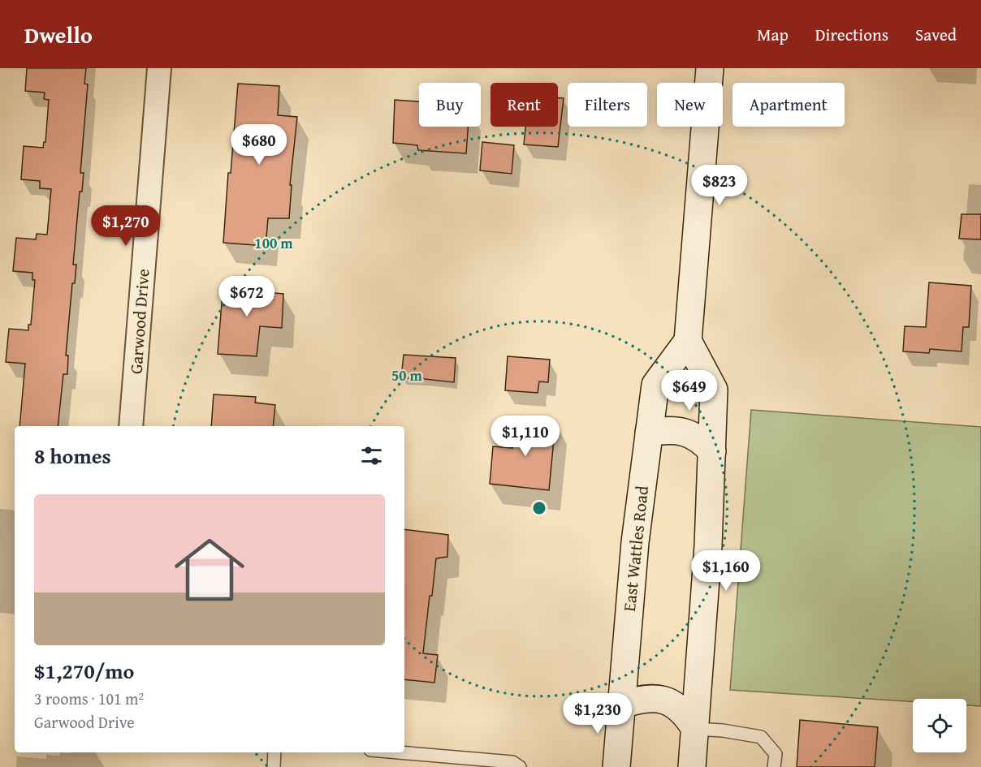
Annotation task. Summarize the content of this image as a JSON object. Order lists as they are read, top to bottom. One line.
{"streets":{"main road":["East Wattles Road"],"street":["Garwood Drive"]},"page":{"header":"Dwello","nav":["Map","Directions","Saved"],"chip":["Buy","Rent","Filters","New","Apartment"],"price":["$680","$823","$1,270","$672","$649","$1,110","$1,160","$1,230"],"heading":"8 homes","list":[{"name":"$1,270/mo","note":"3 rooms · 101 m² · Garwood Drive"}]},"rings":["100 m","50 m"]}
